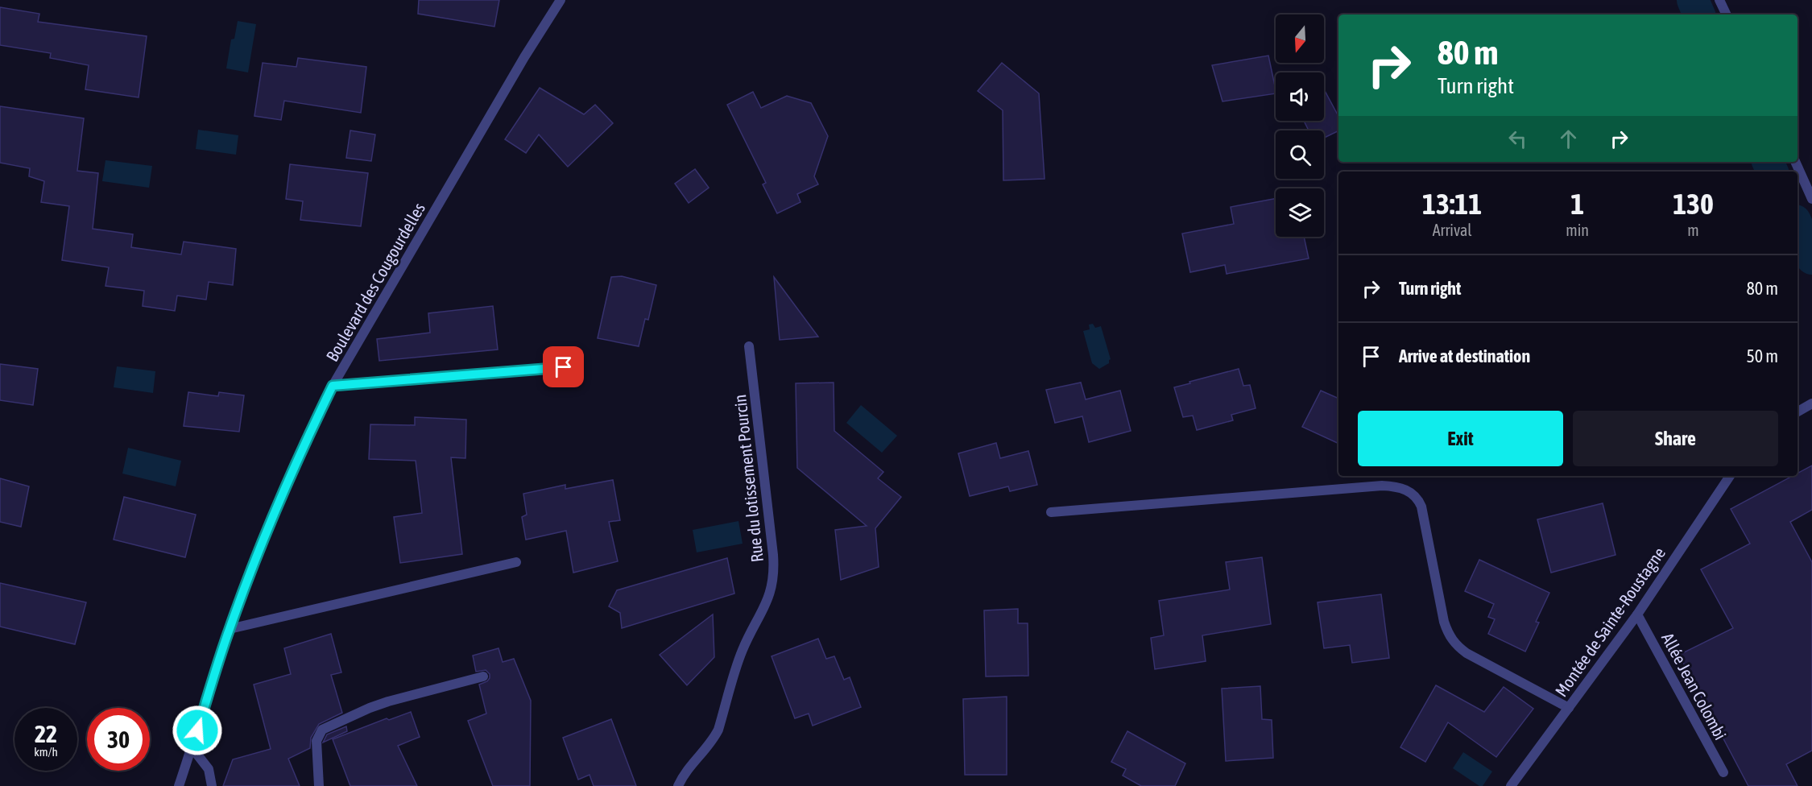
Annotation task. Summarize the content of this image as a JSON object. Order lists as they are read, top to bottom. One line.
{"streets":{"street":["Boulevard des Cougourdelles","Rue du lotissement Pourcin","Montée de Sainte-Roustagne","Allée Jean Colombi"]},"crossings":[["Montée de Sainte-Roustagne","Allée Jean Colombi"]],"north":"bottom","page":{"turn":["80 m","Turn right"],"eta":["13:11","Arrival","1","min","130","m"],"list":[{"name":"Turn right","value":"80 m"},{"name":"Arrive at destination","value":"50 m"}],"buttons":["Exit","Share"],"speed":"22 km/h","limit":"30"}}
